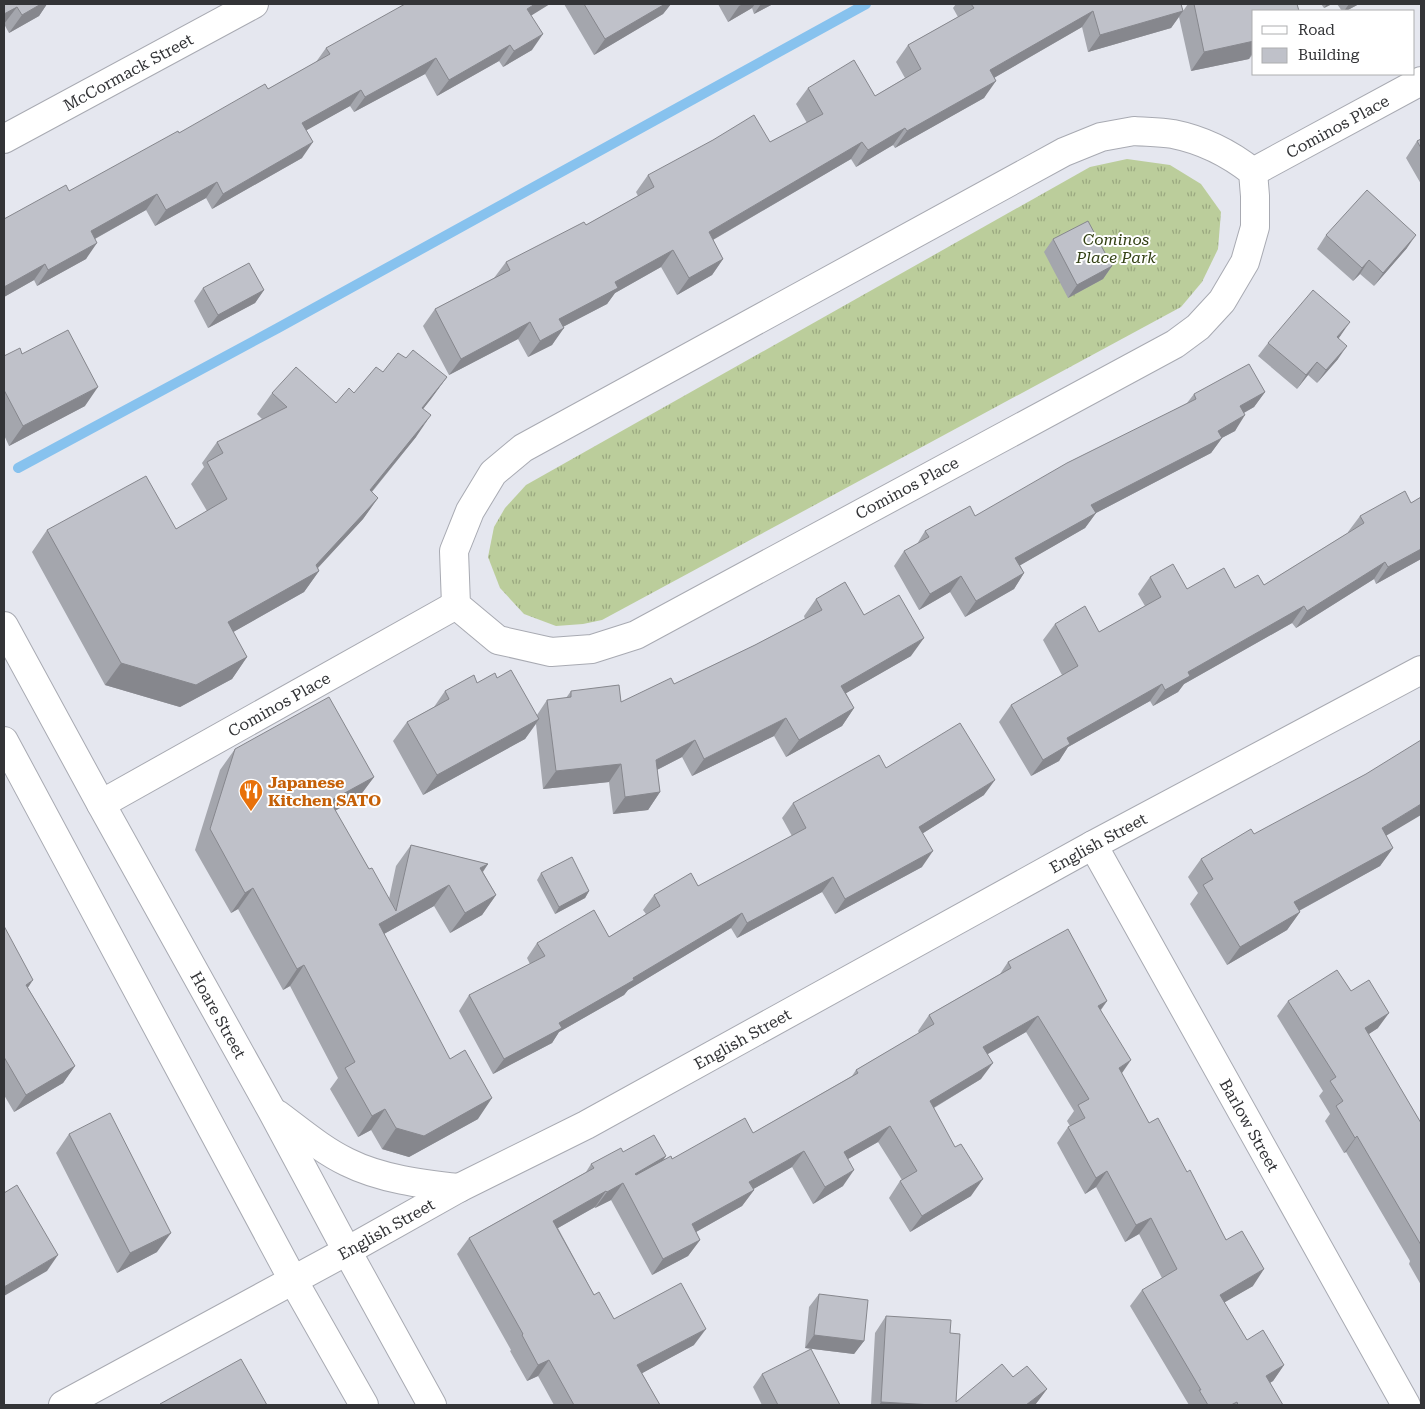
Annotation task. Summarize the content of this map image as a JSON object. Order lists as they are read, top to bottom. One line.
{"streets":{"street":["McCormack Street","Cominos Place","English Street","Hoare Street","Barlow Street"]},"crossings":[["Cominos Place","Hoare Street"],["English Street","Hoare Street"],["English Street","Barlow Street"]],"parks":["Cominos Place Park"],"places":{"restaurant":["Japanese Kitchen SATO"]},"legend":["Road","Building"]}
